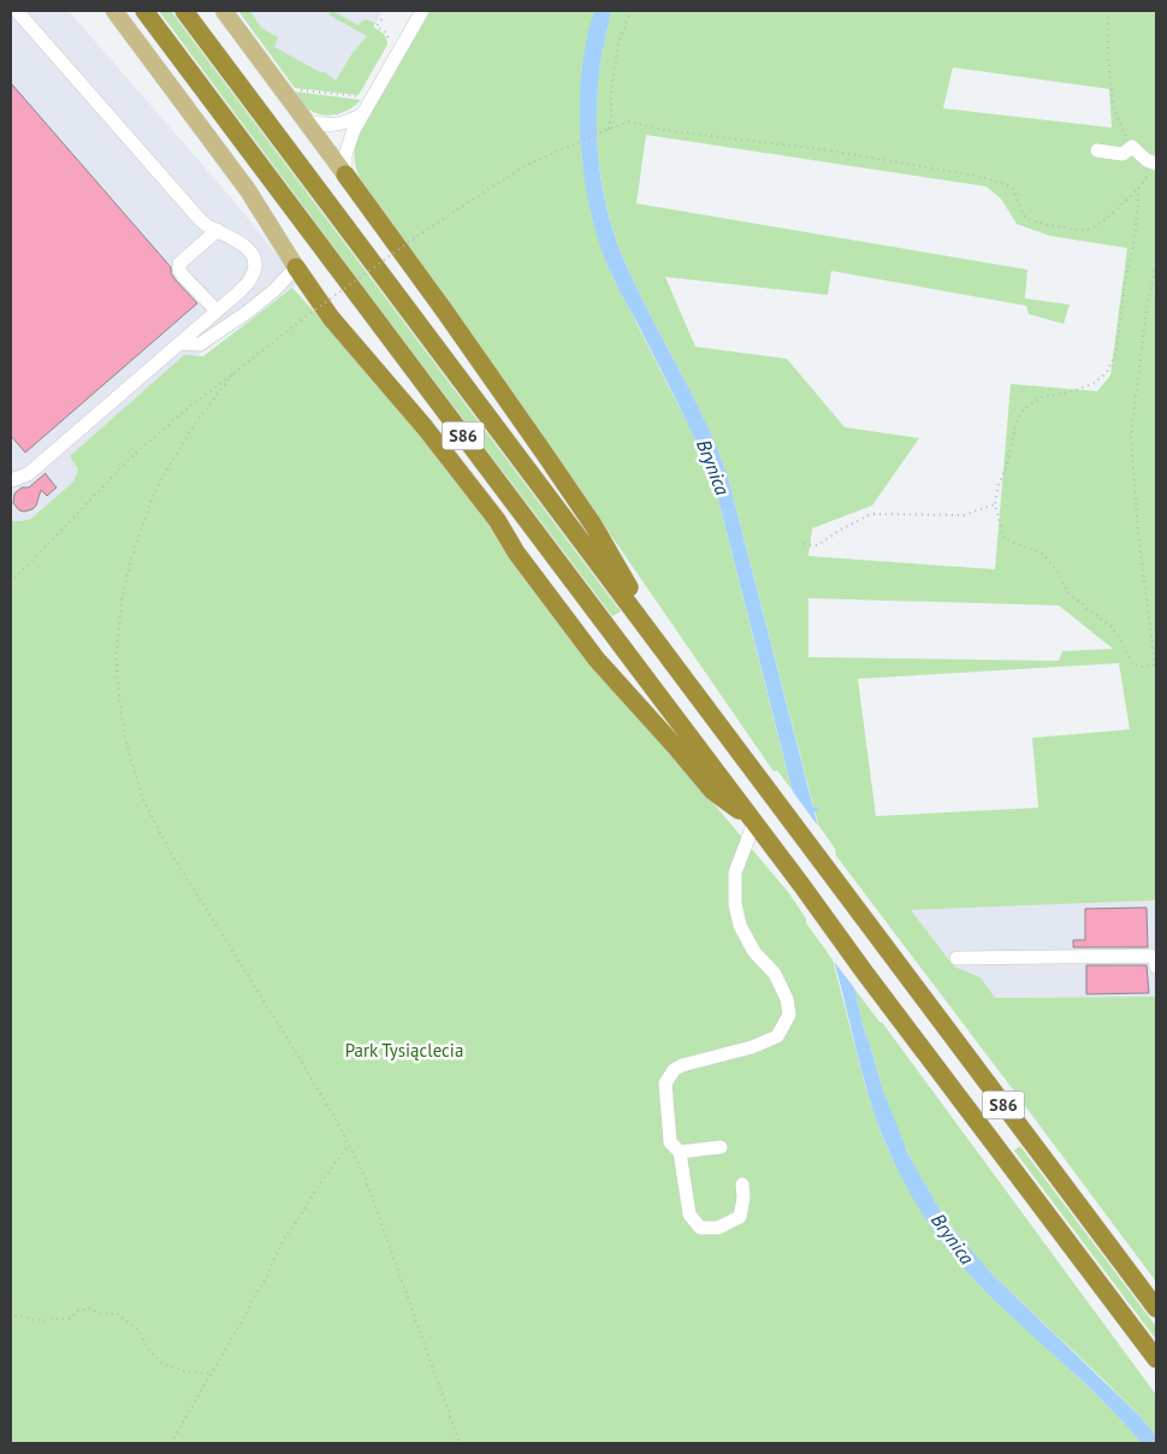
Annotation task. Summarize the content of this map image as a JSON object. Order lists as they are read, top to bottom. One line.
{"streets":{"highway":["S86"]},"water":["Brynica"],"parks":["Park Tysiąclecia"]}
